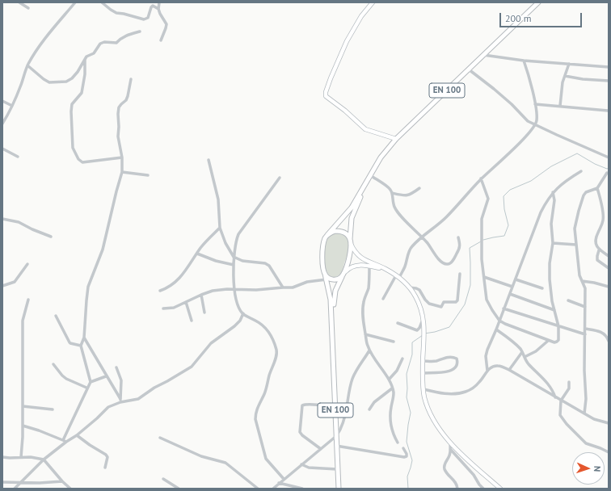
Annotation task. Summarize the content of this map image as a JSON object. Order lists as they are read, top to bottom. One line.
{"streets":{"main road":["EN 100"]},"scale_bar":"200 m","north":"right"}
